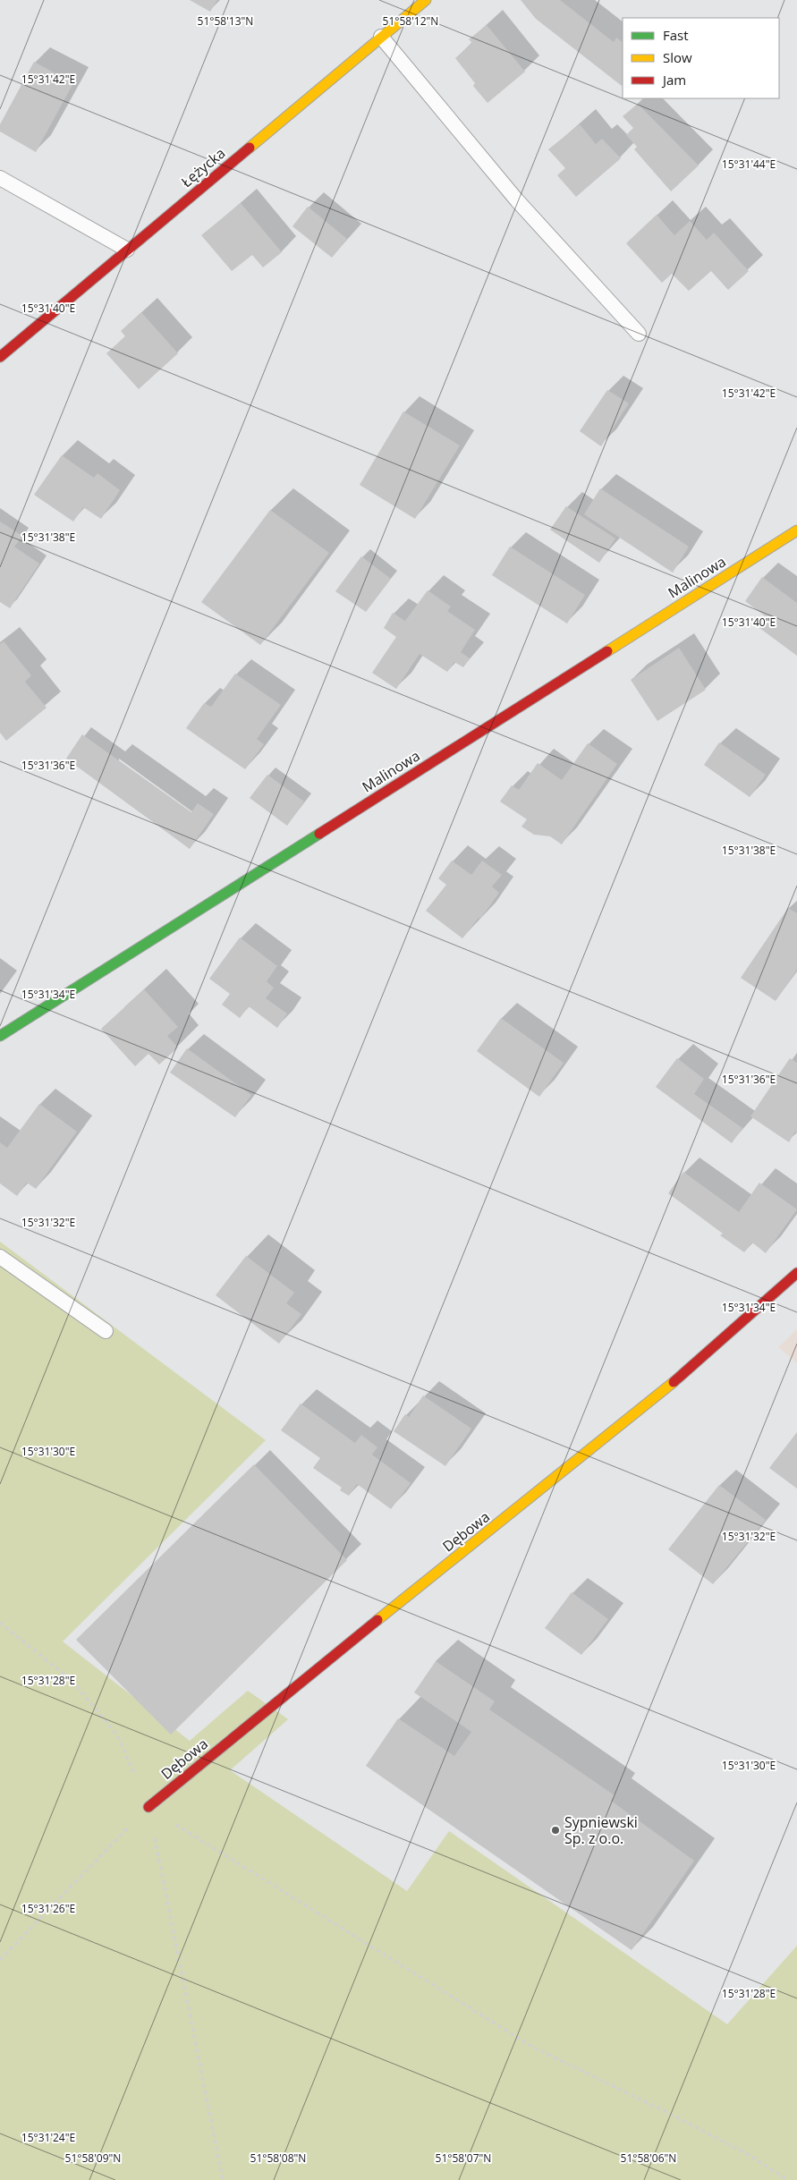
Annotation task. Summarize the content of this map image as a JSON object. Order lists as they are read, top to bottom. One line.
{"streets":{"street":["Łężycka","Malinowa","Dębowa"]},"places":["Sypniewski Sp. z o.o."],"legend":["Fast","Slow","Jam"],"coordinates":["51°58'13\"N","51°58'12\"N","15°31'42\"E","15°31'44\"E","15°31'40\"E","15°31'38\"E","15°31'36\"E","15°31'34\"E","15°31'32\"E","15°31'30\"E","15°31'28\"E","15°31'26\"E","15°31'24\"E","51°58'09\"N","51°58'08\"N","51°58'07\"N","51°58'06\"N"]}
